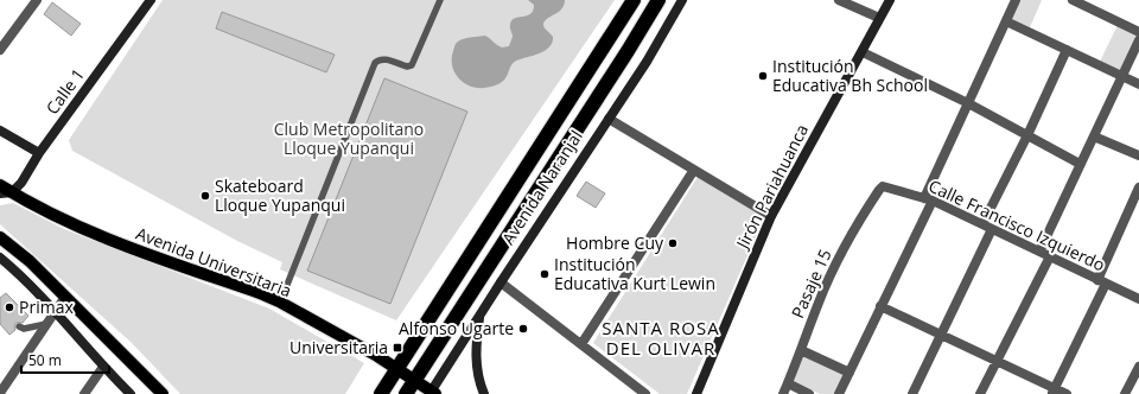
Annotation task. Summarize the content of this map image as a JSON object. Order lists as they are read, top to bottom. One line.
{"streets":{"highway":["Avenida Naranjal"],"main road":["Calle 1","Jirón Pariahuanca","Avenida Universitaria"],"street":["Calle Francisco Izquierdo","Pasaje 15"]},"crossings":[["Calle 1","Avenida Universitaria"],["Avenida Naranjal","Avenida Universitaria"],["Calle Francisco Izquierdo","Pasaje 15"]],"districts":["SANTA ROSA DEL OLIVAR"],"parks":["Club Metropolitano Lloque Yupanqui"],"places":{"other":["Institución Educativa Bh School","Skateboard Lloque Yupanqui","Hombre Cuy","Institución Educativa Kurt Lewin","Primax","Alfonso Ugarte"],"transit":["Universitaria"]},"scale_bar":"50 m"}
